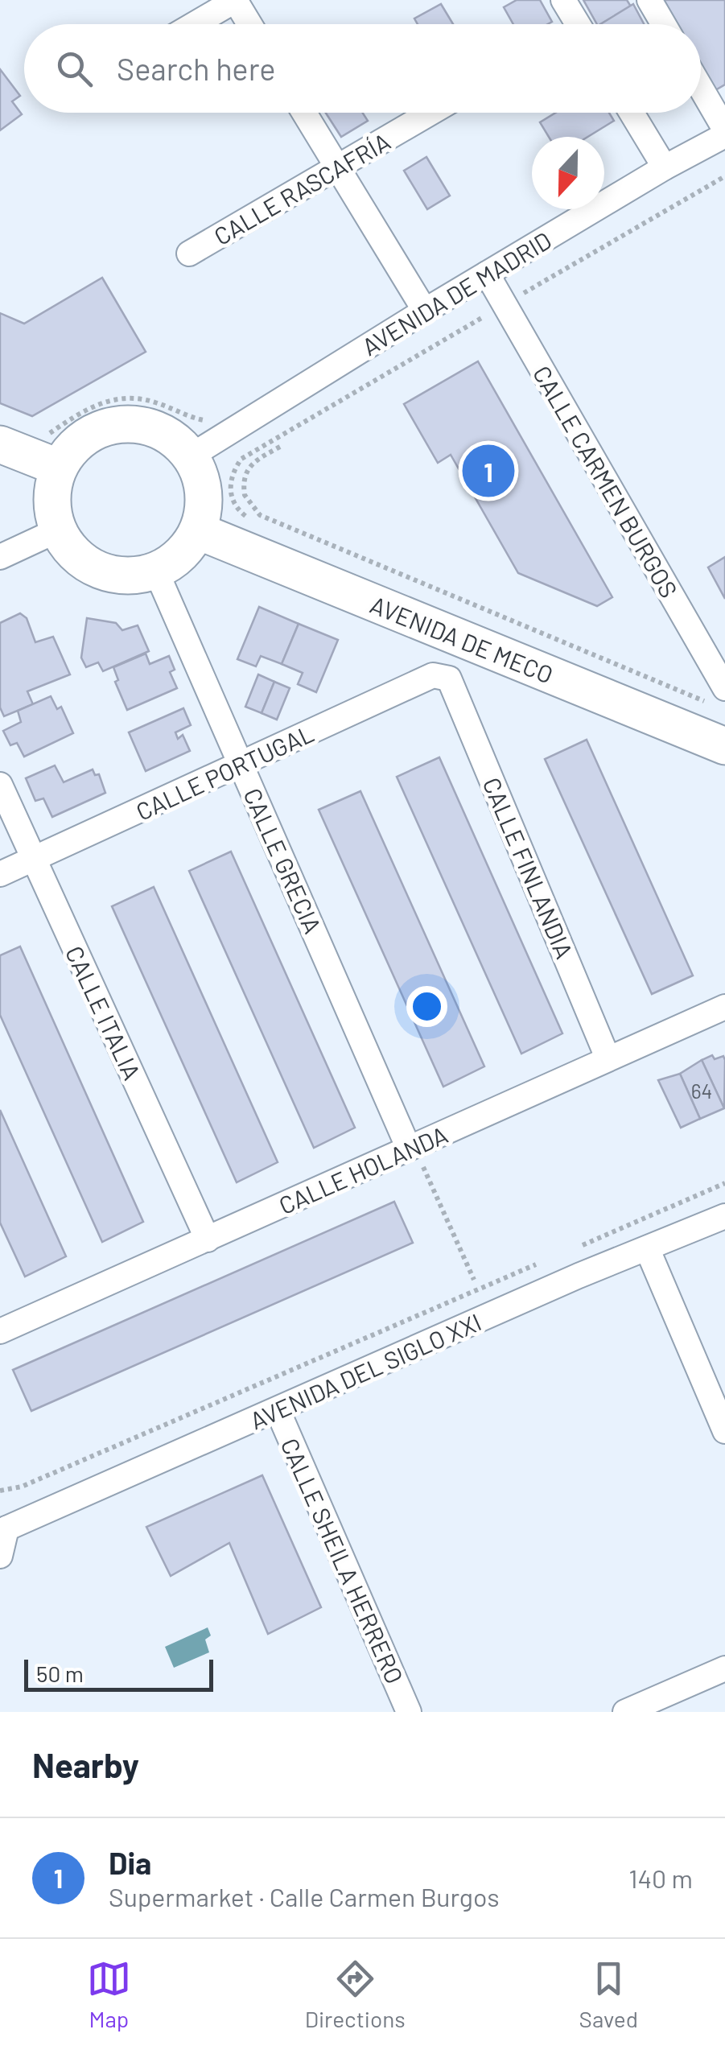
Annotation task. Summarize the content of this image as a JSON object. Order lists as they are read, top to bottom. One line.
{"streets":{"street":["CALLE RASCAFRÍA","AVENIDA DE MADRID","CALLE CARMEN BURGOS","AVENIDA DE MECO","CALLE PORTUGAL","CALLE GRECIA","CALLE FINLANDIA","CALLE ITALIA","CALLE HOLANDA","AVENIDA DEL SIGLO XXI","CALLE SHEILA HERRERO"]},"crossings":[["AVENIDA DE MADRID","CALLE CARMEN BURGOS"],["AVENIDA DE MADRID","AVENIDA DE MECO"],["AVENIDA DE MADRID","CALLE GRECIA"],["AVENIDA DE MECO","CALLE GRECIA"],["CALLE PORTUGAL","CALLE GRECIA"],["CALLE PORTUGAL","CALLE FINLANDIA"],["CALLE PORTUGAL","CALLE ITALIA"],["CALLE GRECIA","CALLE HOLANDA"],["CALLE FINLANDIA","CALLE HOLANDA"],["CALLE ITALIA","CALLE HOLANDA"],["AVENIDA DEL SIGLO XXI","CALLE SHEILA HERRERO"]],"house_numbers":["64"],"scale_bar":"50 m","north":"bottom","page":{"search":"Search here","pins":"1","scale":"50 m","heading":"Nearby","list":[{"mark":"1","name":"Dia","note":"Supermarket · Calle Carmen Burgos","value":"140 m"}],"nav":["Map","Directions","Saved"]}}
